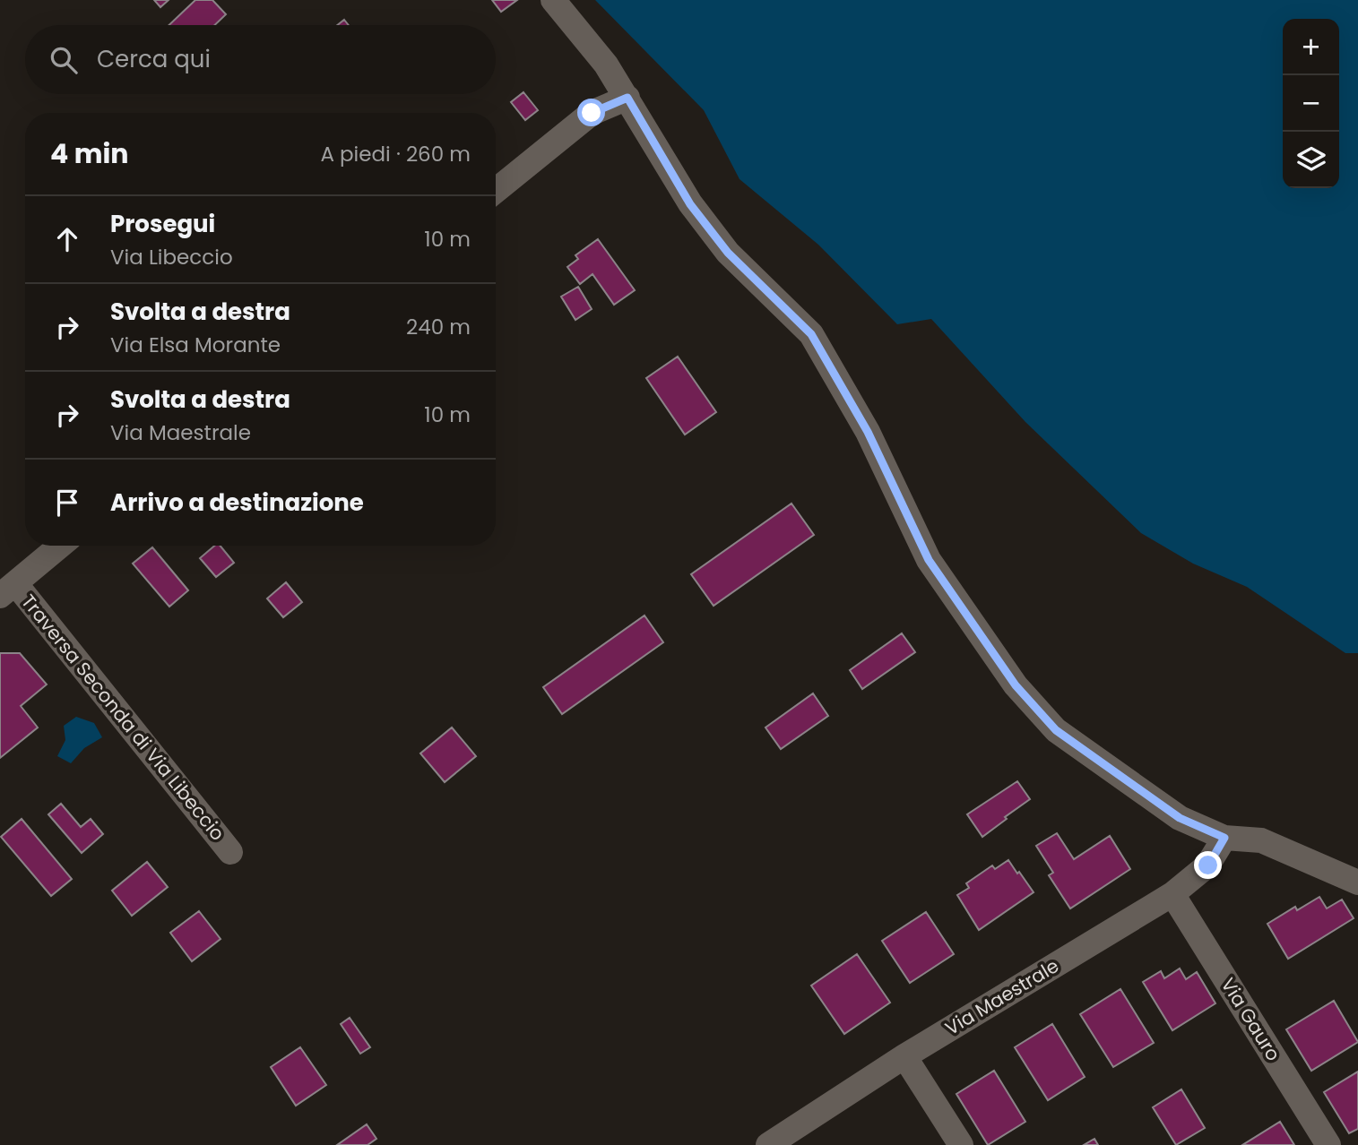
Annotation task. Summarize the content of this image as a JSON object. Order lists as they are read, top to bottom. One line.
{"streets":{"street":["Traversa Seconda di Via Libeccio","Via Maestrale","Via Gauro"]},"crossings":[["Via Maestrale","Via Gauro"]],"page":{"map_buttons":["+","−"],"search":"Cerca qui","heading":["4 min","A piedi · 260 m"],"list":[["Prosegui","Via Libeccio","10 m"],["Svolta a destra","Via Elsa Morante","240 m"],["Svolta a destra","Via Maestrale","10 m"],"Arrivo a destinazione"]}}
